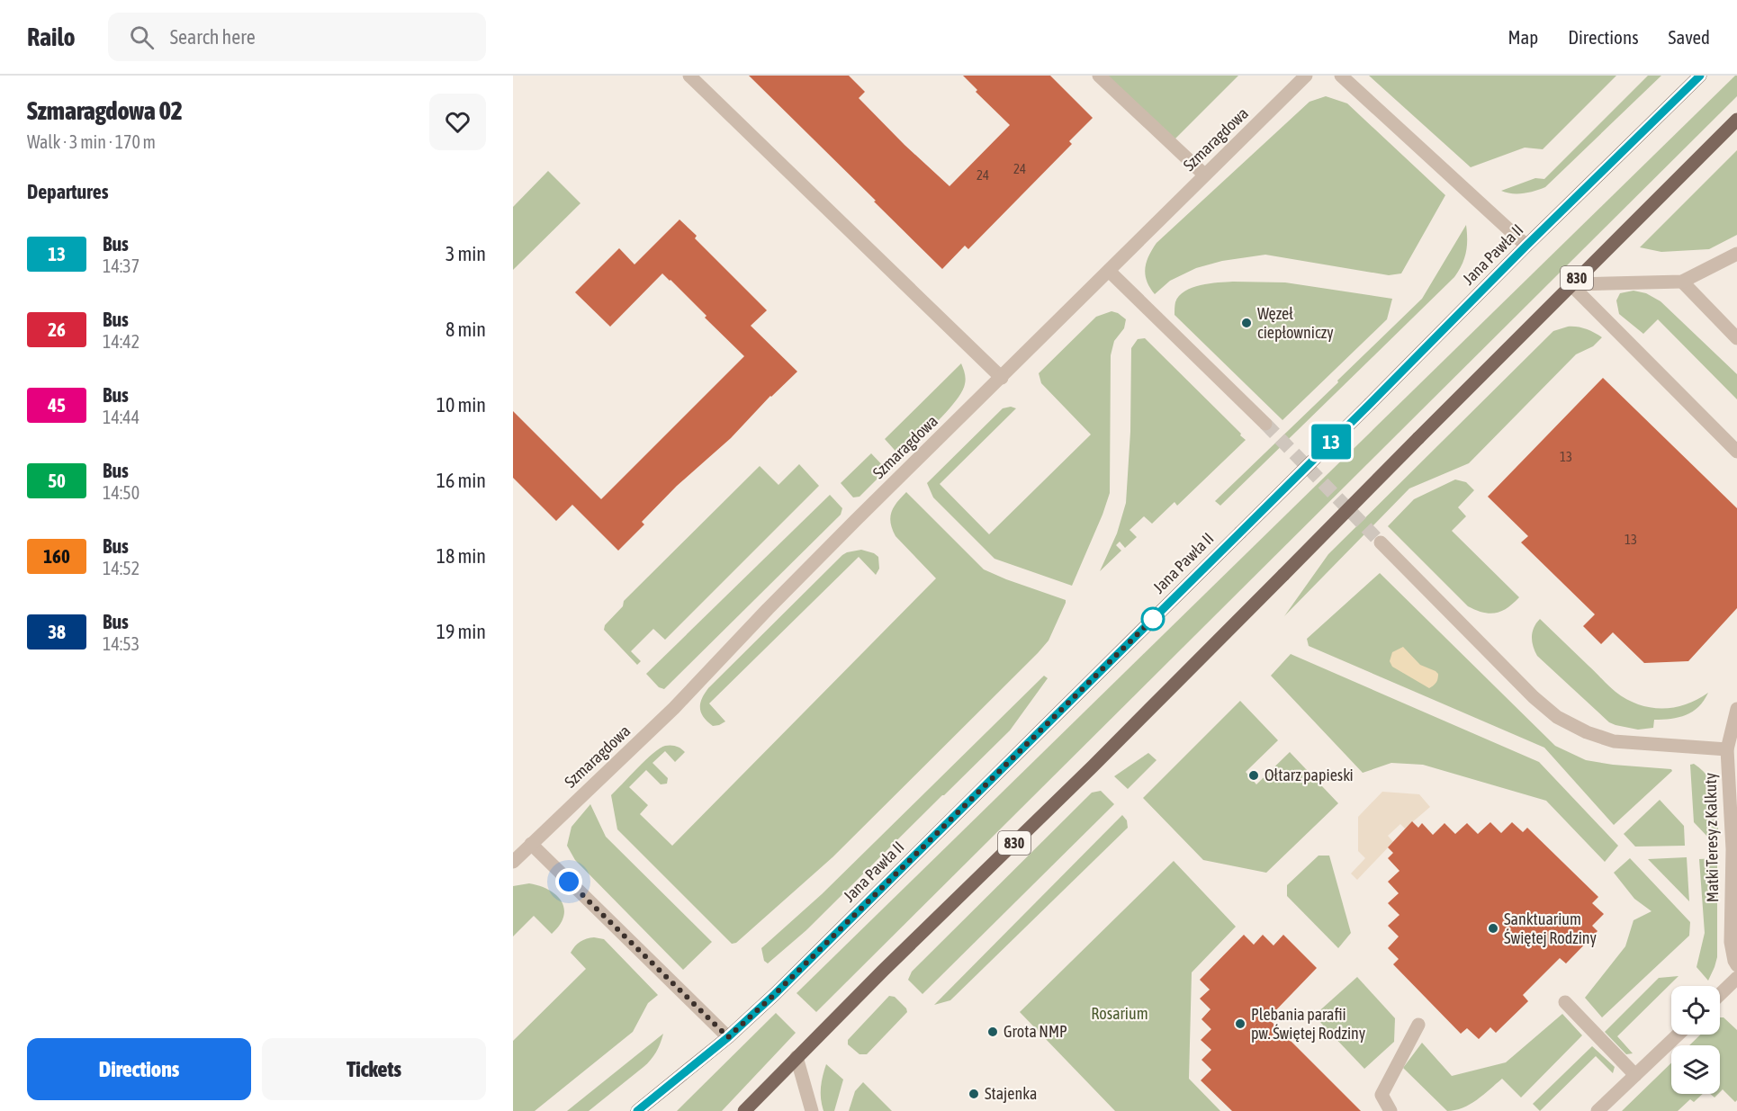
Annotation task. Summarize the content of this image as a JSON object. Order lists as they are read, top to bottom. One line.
{"streets":{"main road":["Jana Pawła II","830"],"street":["Szmaragdowa","Matki Teresy z Kalkuty"]},"parks":["Rosarium"],"places":["Węzeł ciepłowniczy","Ołtarz papieski","Sanktuarium Świętej Rodziny","Plebania parafii pw. Świętej Rodziny","Grota NMP","Stajenka"],"lines":["bus line 13"],"house_numbers":["24","24","13","13"],"page":{"header":"Railo","search":"Search here","nav":["Map","Directions","Saved"],"heading":[["Szmaragdowa 02","Walk · 3 min · 170 m"],"Departures"],"on_map":"13","list":[{"mark":"13","name":"Bus","note":"14:37","value":"3 min"},{"mark":"26","name":"Bus","note":"14:42","value":"8 min"},{"mark":"45","name":"Bus","note":"14:44","value":"10 min"},{"mark":"50","name":"Bus","note":"14:50","value":"16 min"},{"mark":"160","name":"Bus","note":"14:52","value":"18 min"},{"mark":"38","name":"Bus","note":"14:53","value":"19 min"}],"buttons":["Directions","Tickets"]}}
